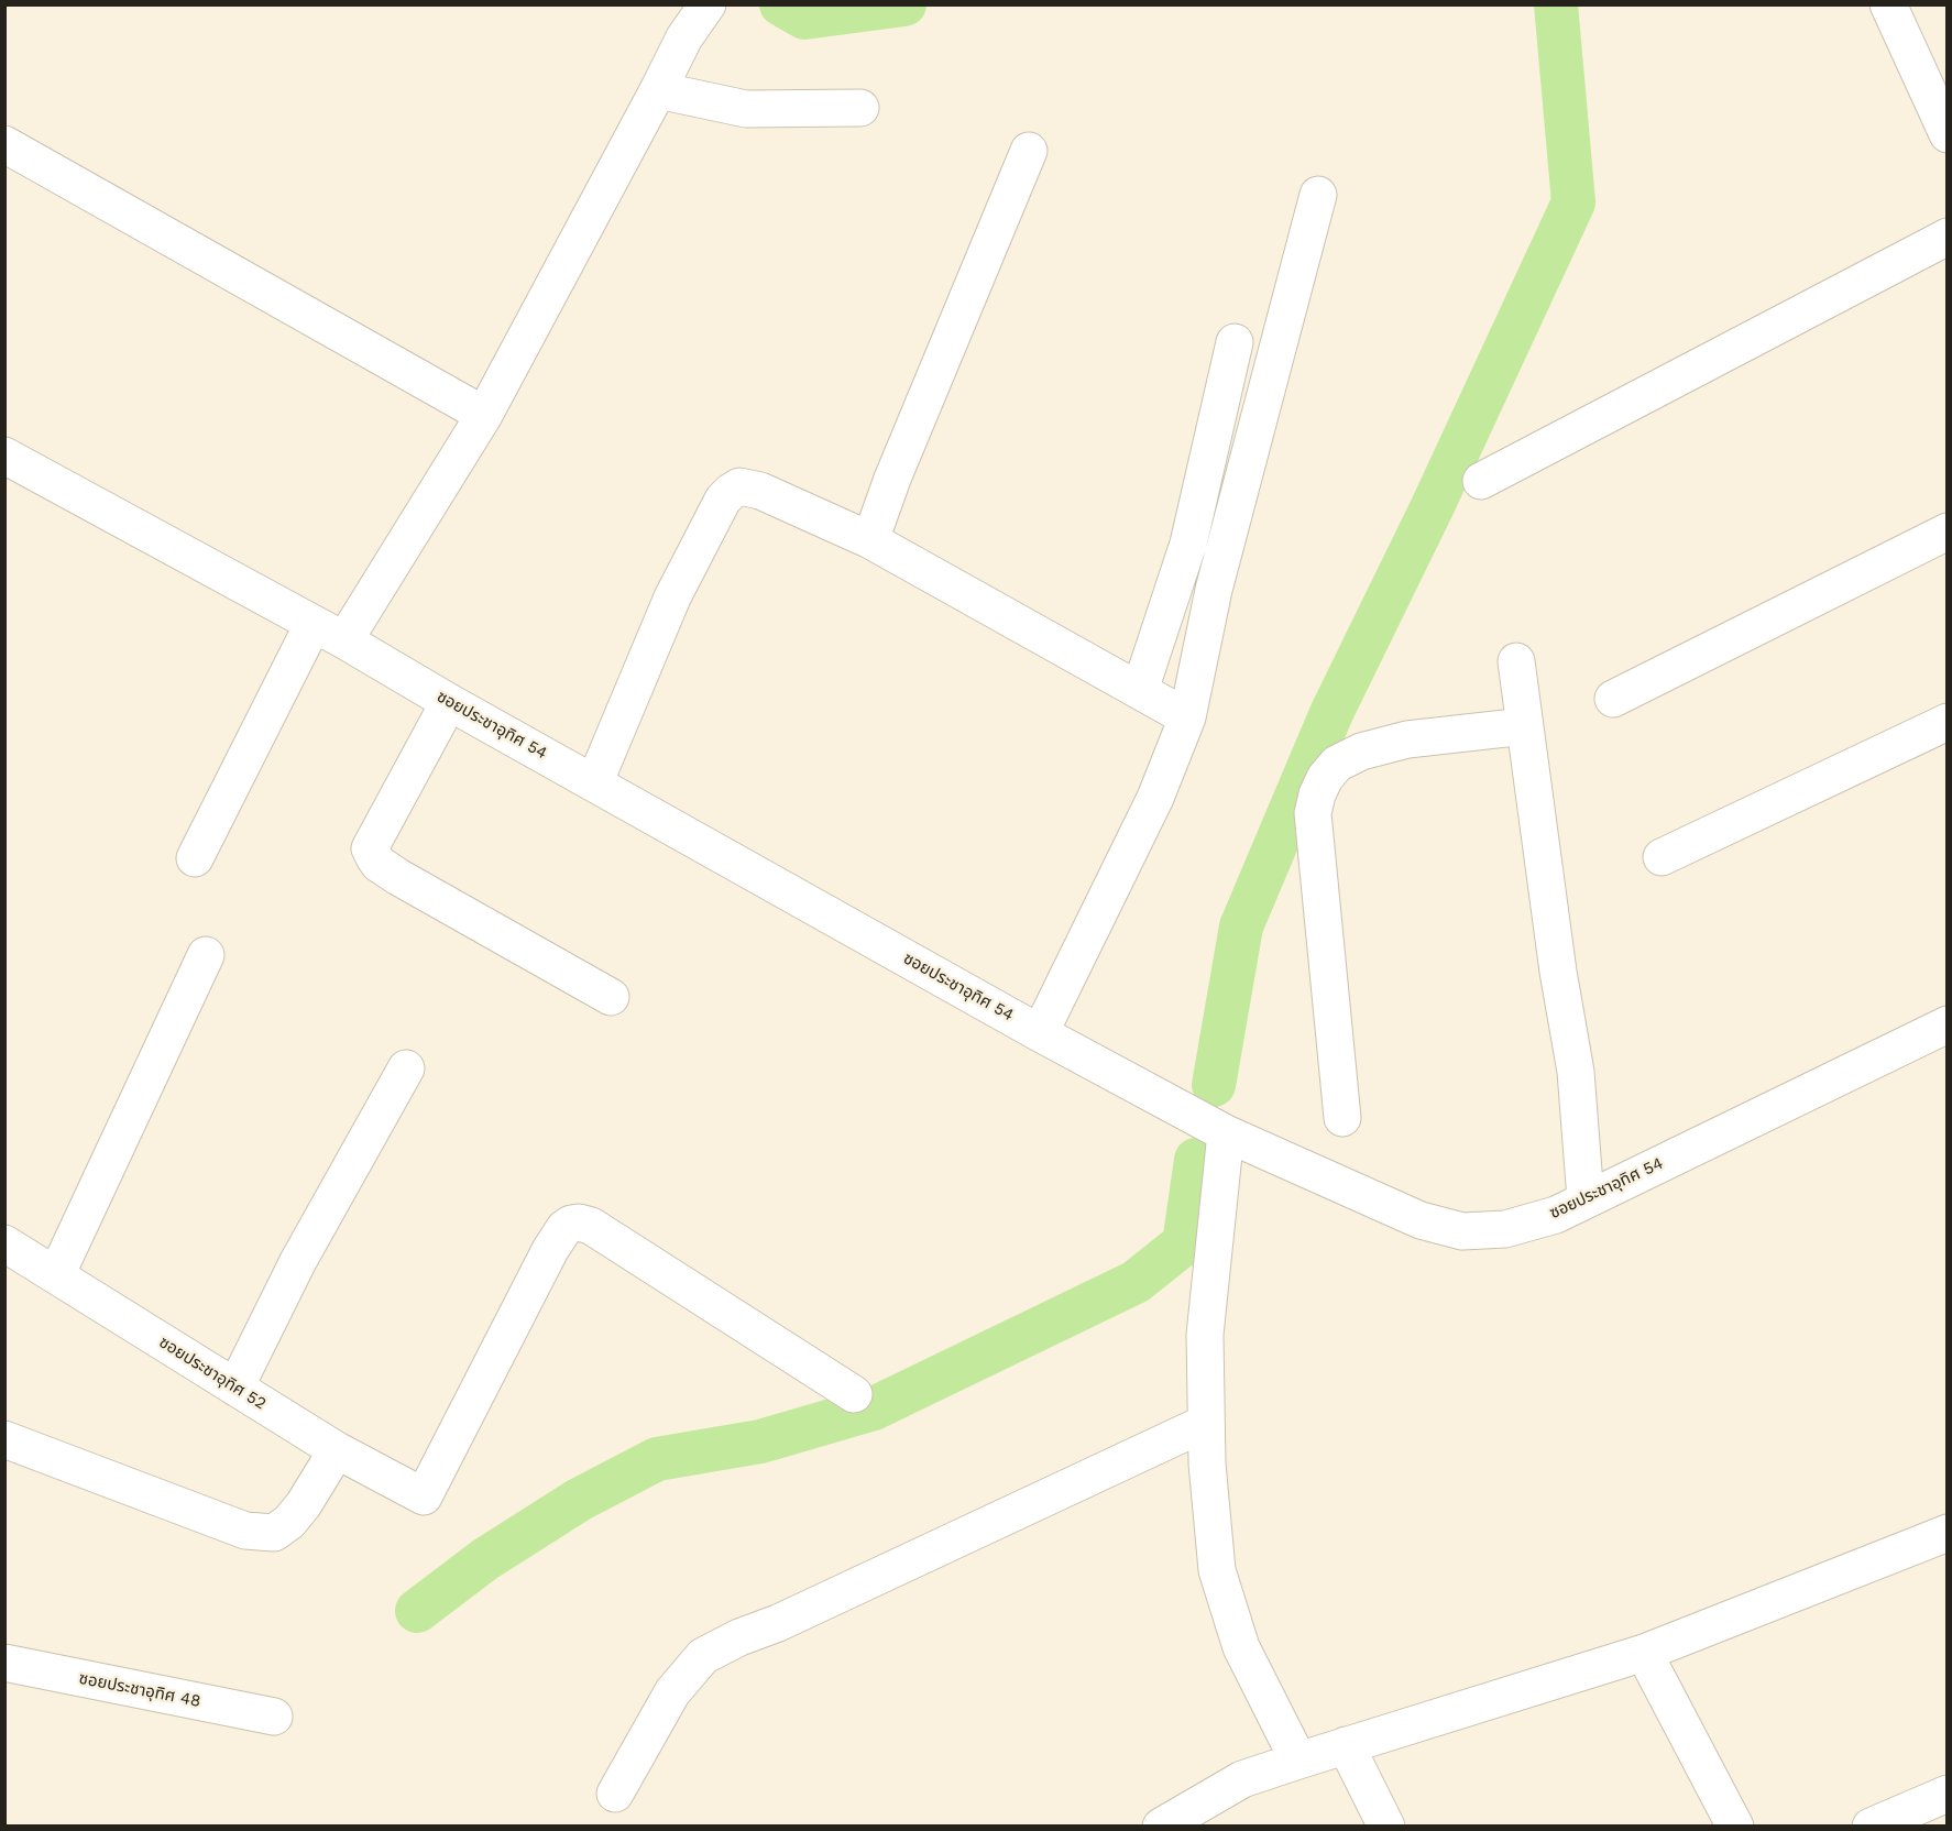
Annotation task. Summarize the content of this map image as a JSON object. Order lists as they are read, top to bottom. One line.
{"streets":{"street":["ซอยประชาอุทิศ 54","ซอยประชาอุทิศ 52","ซอยประชาอุทิศ 48"]}}
